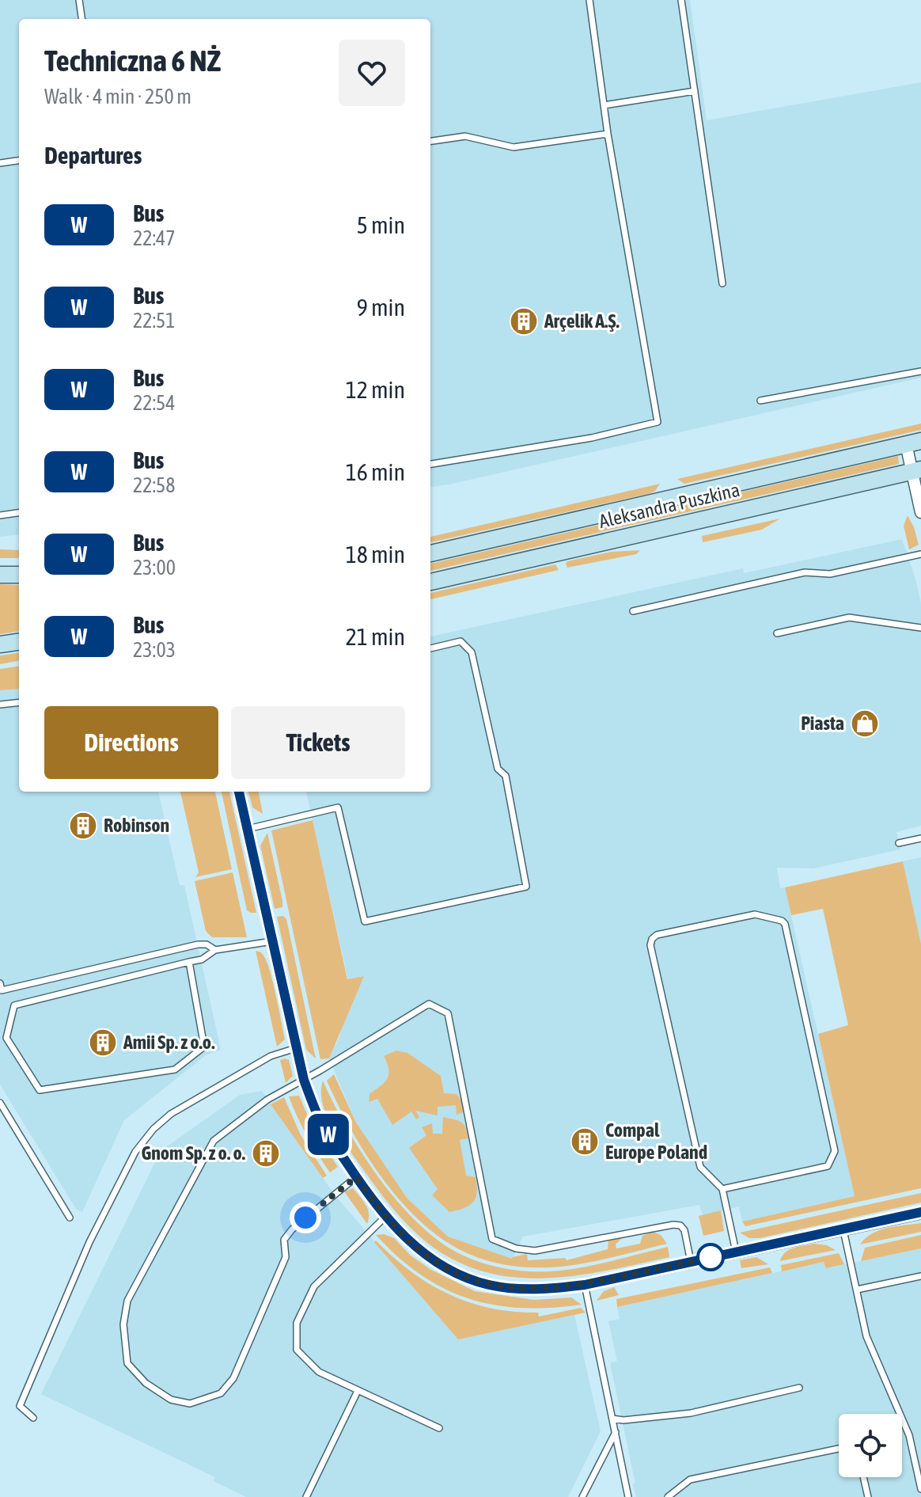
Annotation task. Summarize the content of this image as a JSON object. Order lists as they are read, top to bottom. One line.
{"streets":{"main road":["Aleksandra Puszkina"]},"places":{"building":["Arçelik A.Ş.","Robinson","Amii Sp. z o.o.","Compal Europe Poland","Gnom Sp. z o. o."],"shop":["Piasta"]},"lines":["bus line W"],"page":{"on_map":"W","heading":[["Techniczna 6 NŻ","Walk · 4 min · 250 m"],"Departures"],"list":[{"mark":"W","name":"Bus","note":"22:47","value":"5 min"},{"mark":"W","name":"Bus","note":"22:51","value":"9 min"},{"mark":"W","name":"Bus","note":"22:54","value":"12 min"},{"mark":"W","name":"Bus","note":"22:58","value":"16 min"},{"mark":"W","name":"Bus","note":"23:00","value":"18 min"},{"mark":"W","name":"Bus","note":"23:03","value":"21 min"}],"buttons":["Directions","Tickets"]}}
